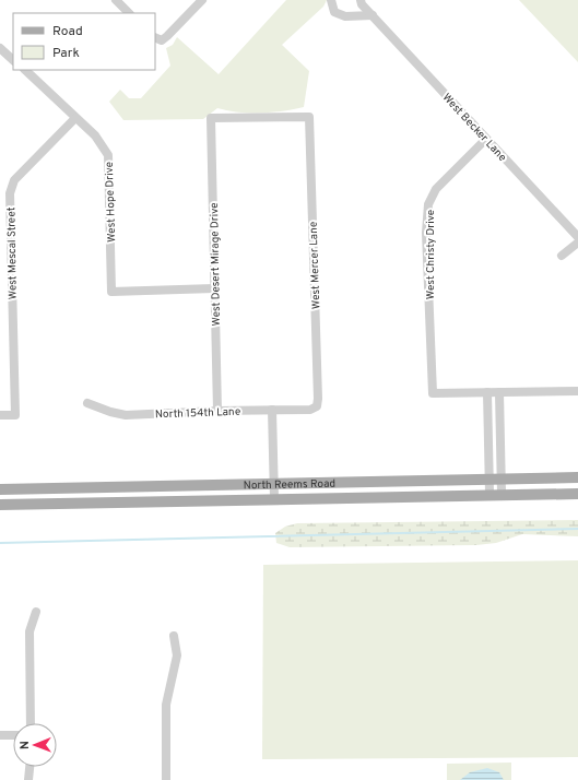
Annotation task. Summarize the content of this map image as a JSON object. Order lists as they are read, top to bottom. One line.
{"streets":{"main road":["North Reems Road"],"street":["West Becker Lane","West Hope Drive","West Mescal Street","West Christy Drive","West Desert Mirage Drive","West Mercer Lane","North 154th Lane"]},"crossings":[["West Becker Lane","West Christy Drive"],["West Hope Drive","West Mescal Street"],["West Hope Drive","West Desert Mirage Drive"],["West Desert Mirage Drive","West Mercer Lane"],["West Desert Mirage Drive","North 154th Lane"],["West Mercer Lane","North 154th Lane"]],"legend":["Road","Park"],"north":"left"}
